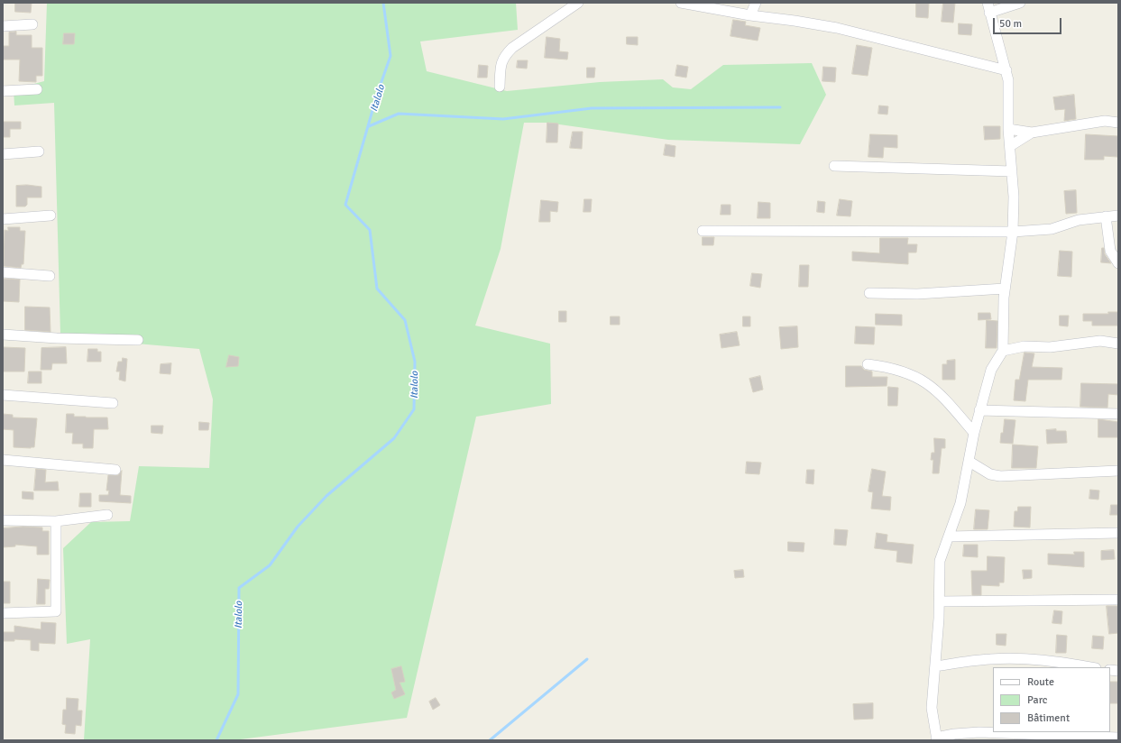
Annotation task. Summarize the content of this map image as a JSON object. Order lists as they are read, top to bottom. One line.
{"water":["Italolo"],"legend":["Route","Parc","Bâtiment"],"scale_bar":"50 m"}
